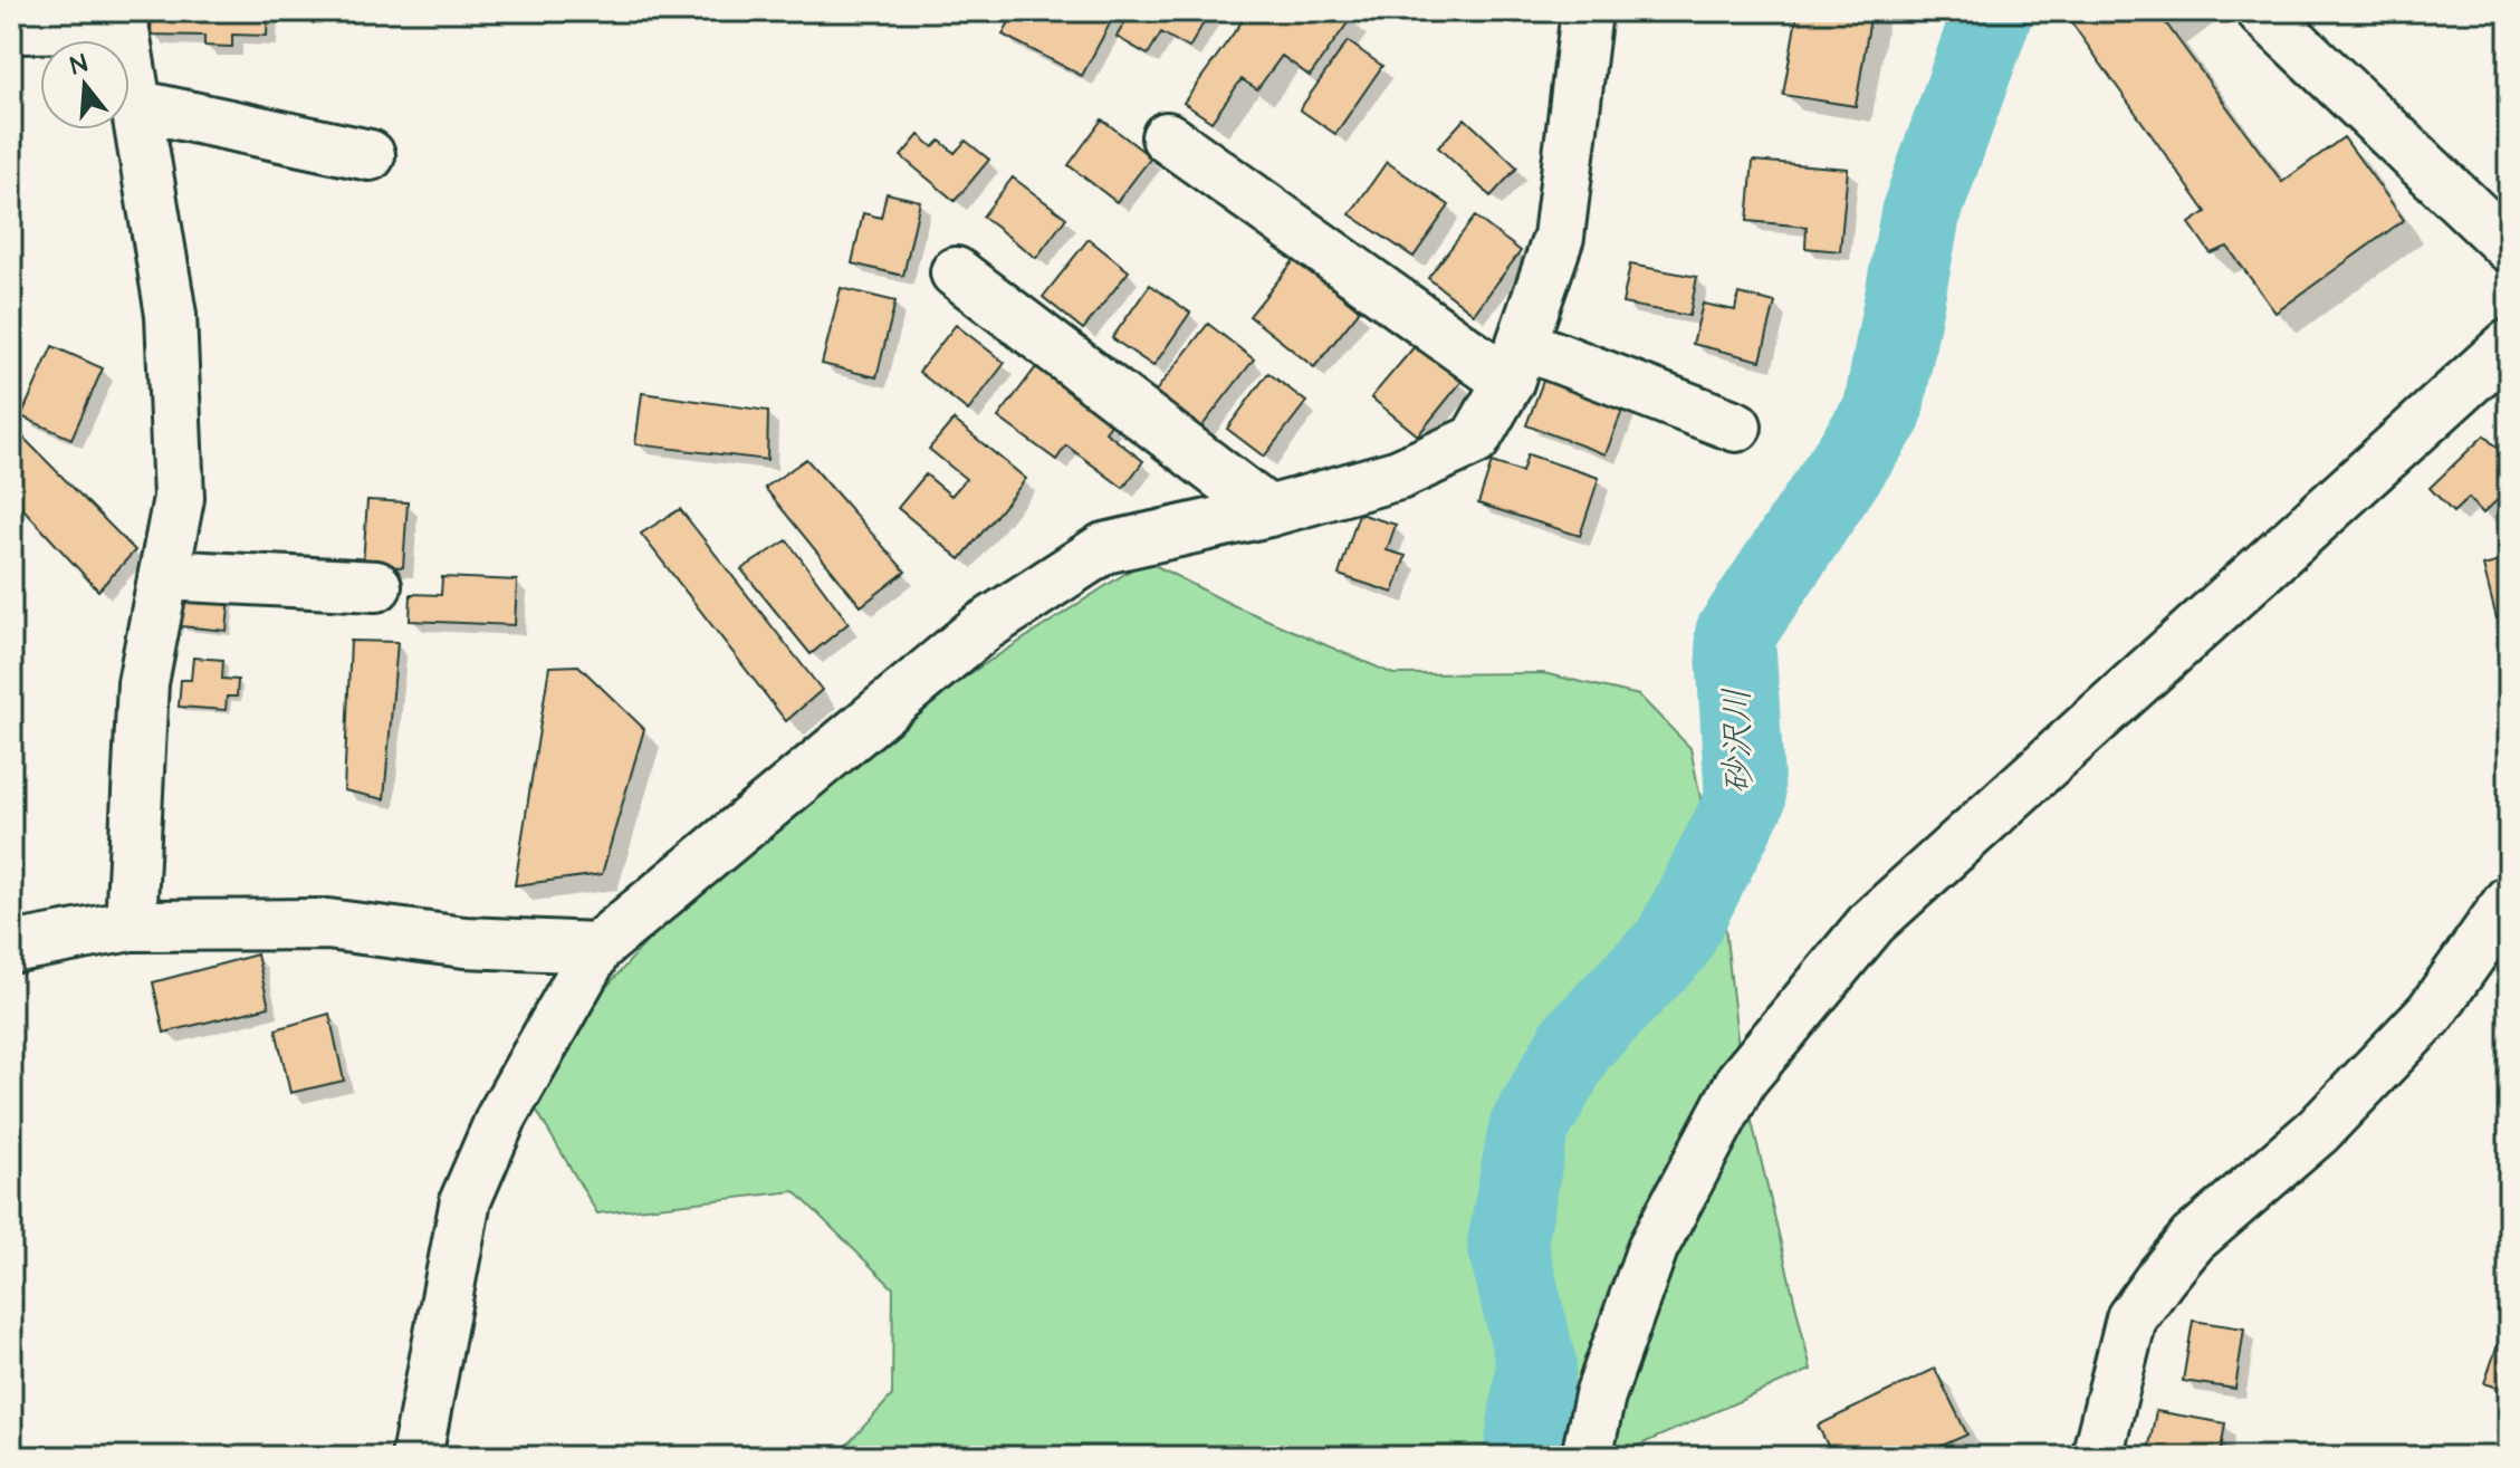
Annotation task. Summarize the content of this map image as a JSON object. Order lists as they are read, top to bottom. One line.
{"water":["砂沢川"],"north":"top"}
